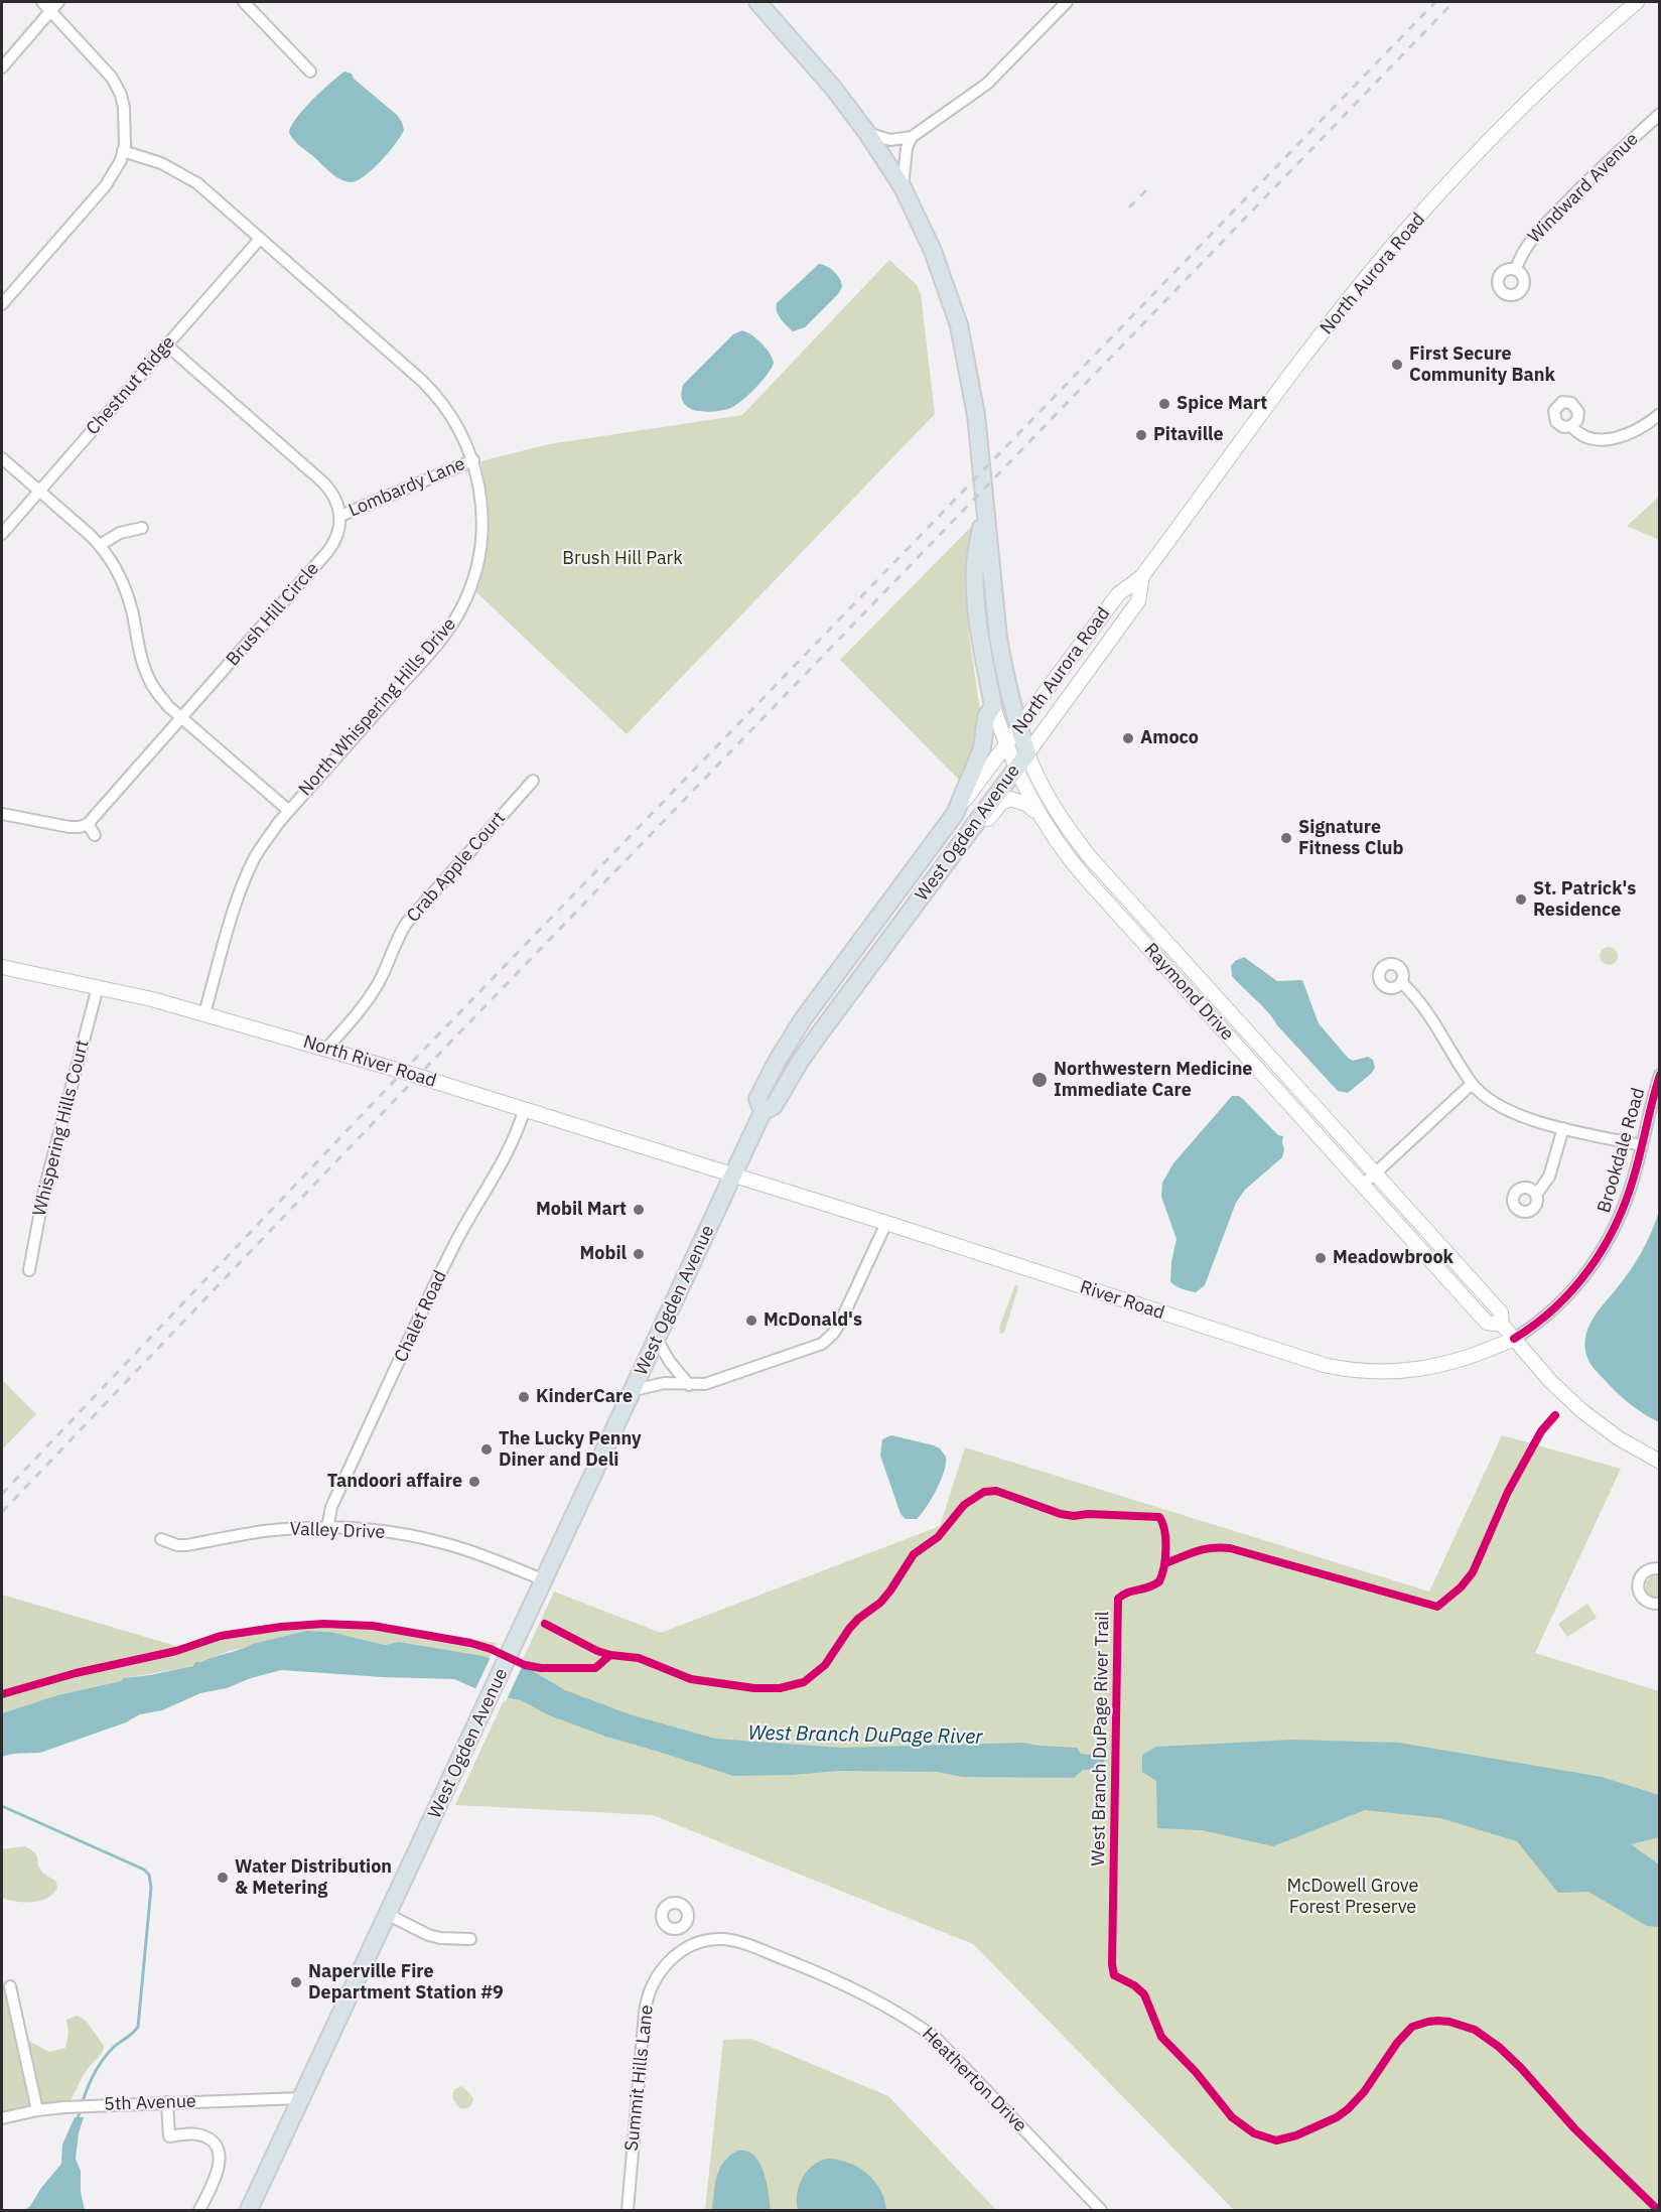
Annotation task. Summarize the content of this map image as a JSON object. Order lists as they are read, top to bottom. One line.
{"streets":{"main road":["North Aurora Road","West Ogden Avenue"],"street":["Windward Avenue","Chestnut Ridge","Lombardy Lane","Brush Hill Circle","North Whispering Hills Drive","Crab Apple Court","Raymond Drive","North River Road","Whispering Hills Court","Brookdale Road","River Road","Chalet Road","Valley Drive","Summit Hills Lane","Heatherton Drive","5th Avenue"],"cycle path":["West Branch DuPage River Trail"]},"crossings":[["North Aurora Road","West Ogden Avenue"],["North Aurora Road","Raymond Drive"],["Chestnut Ridge","North Whispering Hills Drive"],["Lombardy Lane","Brush Hill Circle"],["Lombardy Lane","North Whispering Hills Drive"],["North Whispering Hills Drive","North River Road"],["West Ogden Avenue","Raymond Drive"],["West Ogden Avenue","North River Road"],["West Ogden Avenue","River Road"],["West Ogden Avenue","Valley Drive"],["West Ogden Avenue","5th Avenue"],["Crab Apple Court","North River Road"],["Raymond Drive","Brookdale Road"],["Raymond Drive","River Road"],["North River Road","Whispering Hills Court"],["North River Road","River Road"],["North River Road","Chalet Road"],["Brookdale Road","River Road"],["Chalet Road","Valley Drive"],["Summit Hills Lane","Heatherton Drive"]],"water":["West Branch DuPage River"],"parks":["Brush Hill Park","McDowell Grove Forest Preserve"],"places":["First Secure Community Bank","Spice Mart","Pitaville","Amoco","Signature Fitness Club","St. Patrick's Residence","Northwestern Medicine Immediate Care","Mobil Mart","Mobil","Meadowbrook","McDonald's","KinderCare","The Lucky Penny Diner and Deli","Tandoori affaire","Water Distribution & Metering","Naperville Fire Department Station #9"]}
